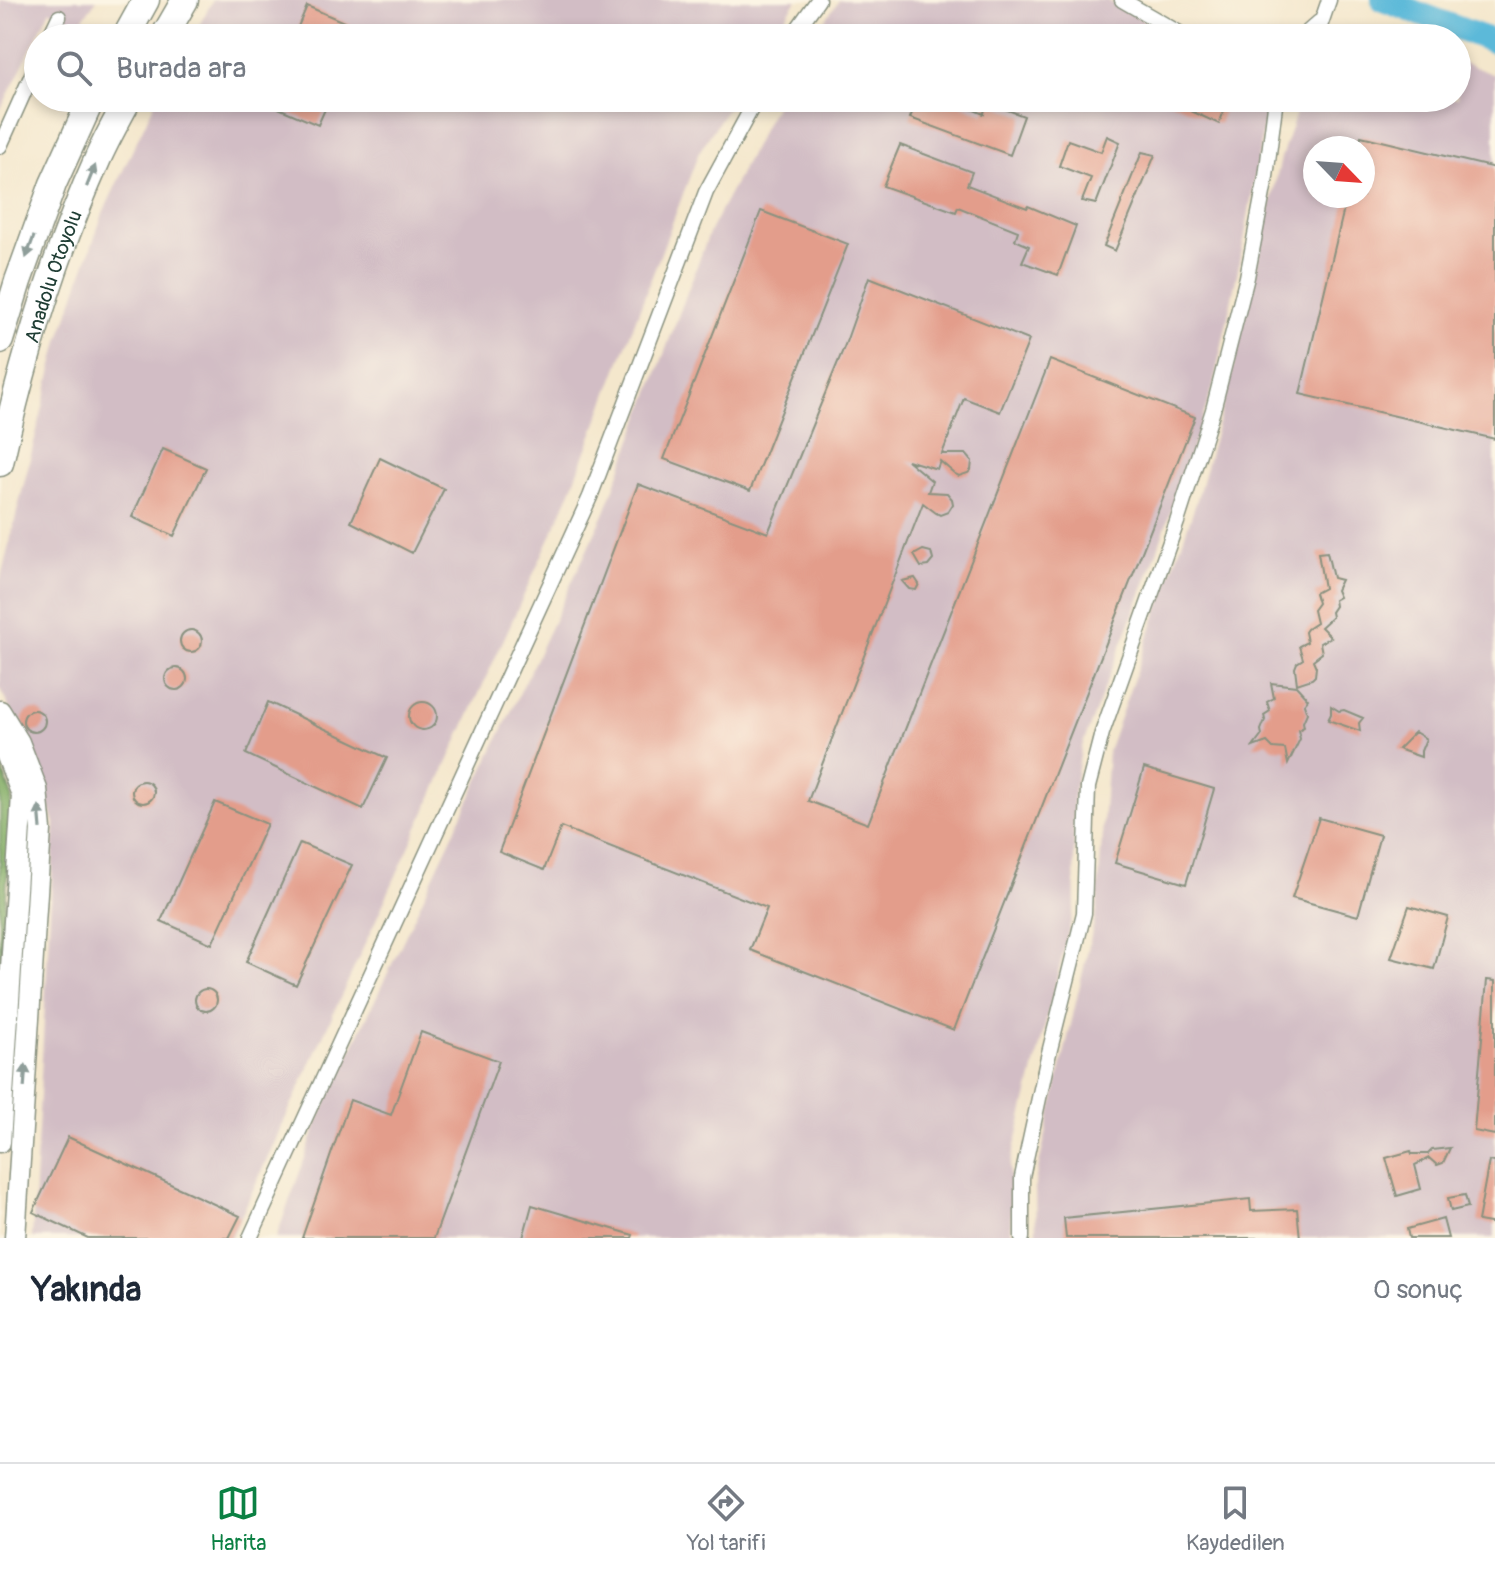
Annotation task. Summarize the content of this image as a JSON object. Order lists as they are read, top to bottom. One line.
{"streets":{"highway":["Anadolu Otoyolu"]},"north":"bottom right","page":{"search":"Burada ara","heading":["Yakında","0 sonuç"],"nav":["Harita","Yol tarifi","Kaydedilen"]}}
